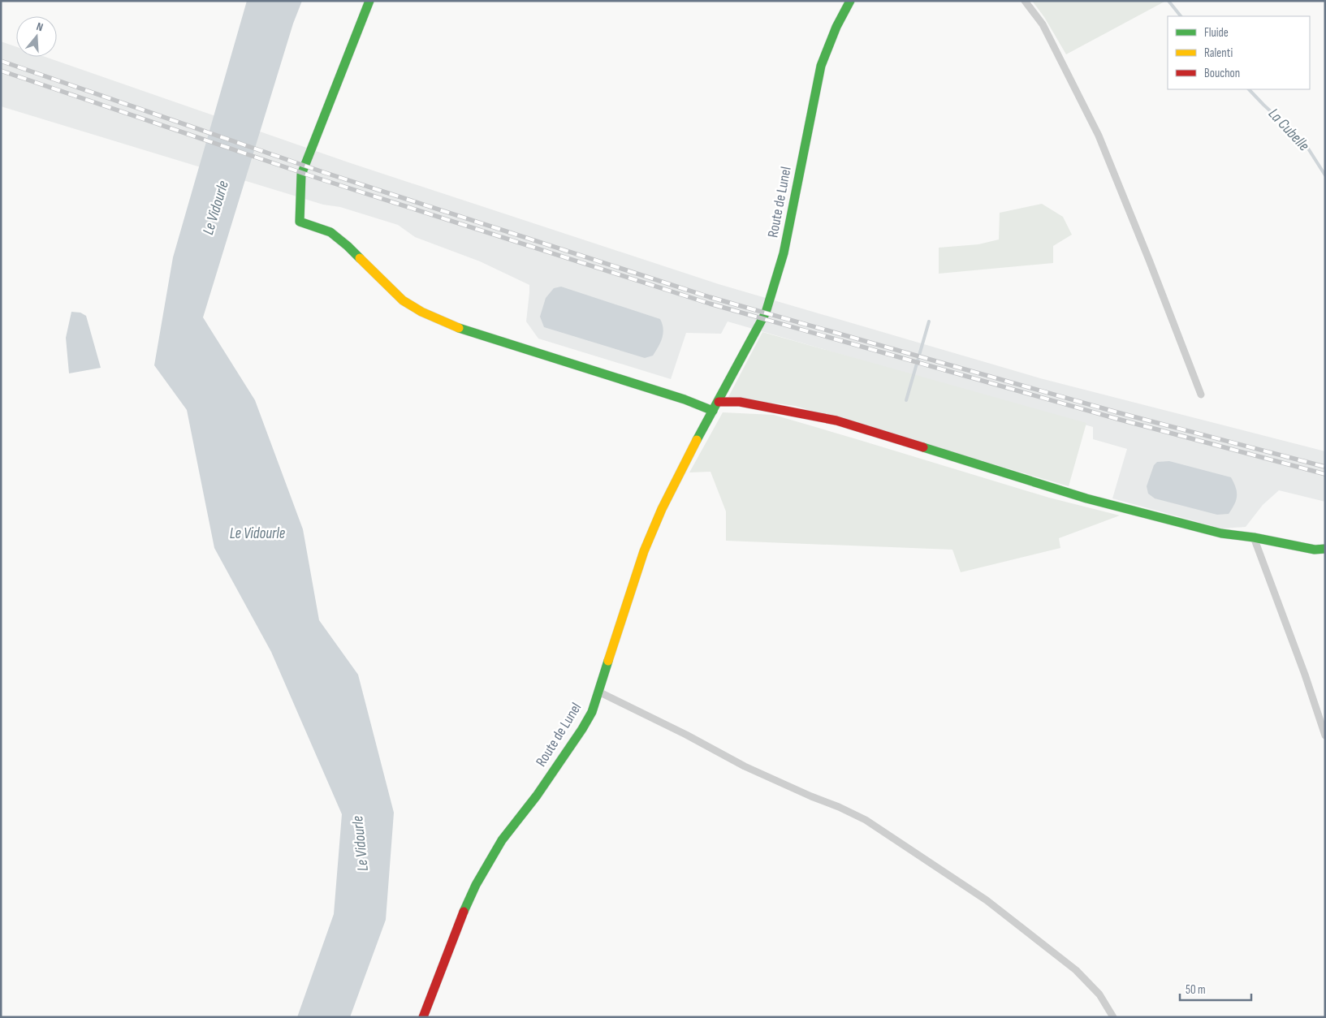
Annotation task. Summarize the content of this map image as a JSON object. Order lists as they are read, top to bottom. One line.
{"streets":{"street":["Route de Lunel"]},"water":["La Cubelle","Le Vidourle"],"legend":["Fluide","Ralenti","Bouchon"],"scale_bar":"50 m","north":"top"}
